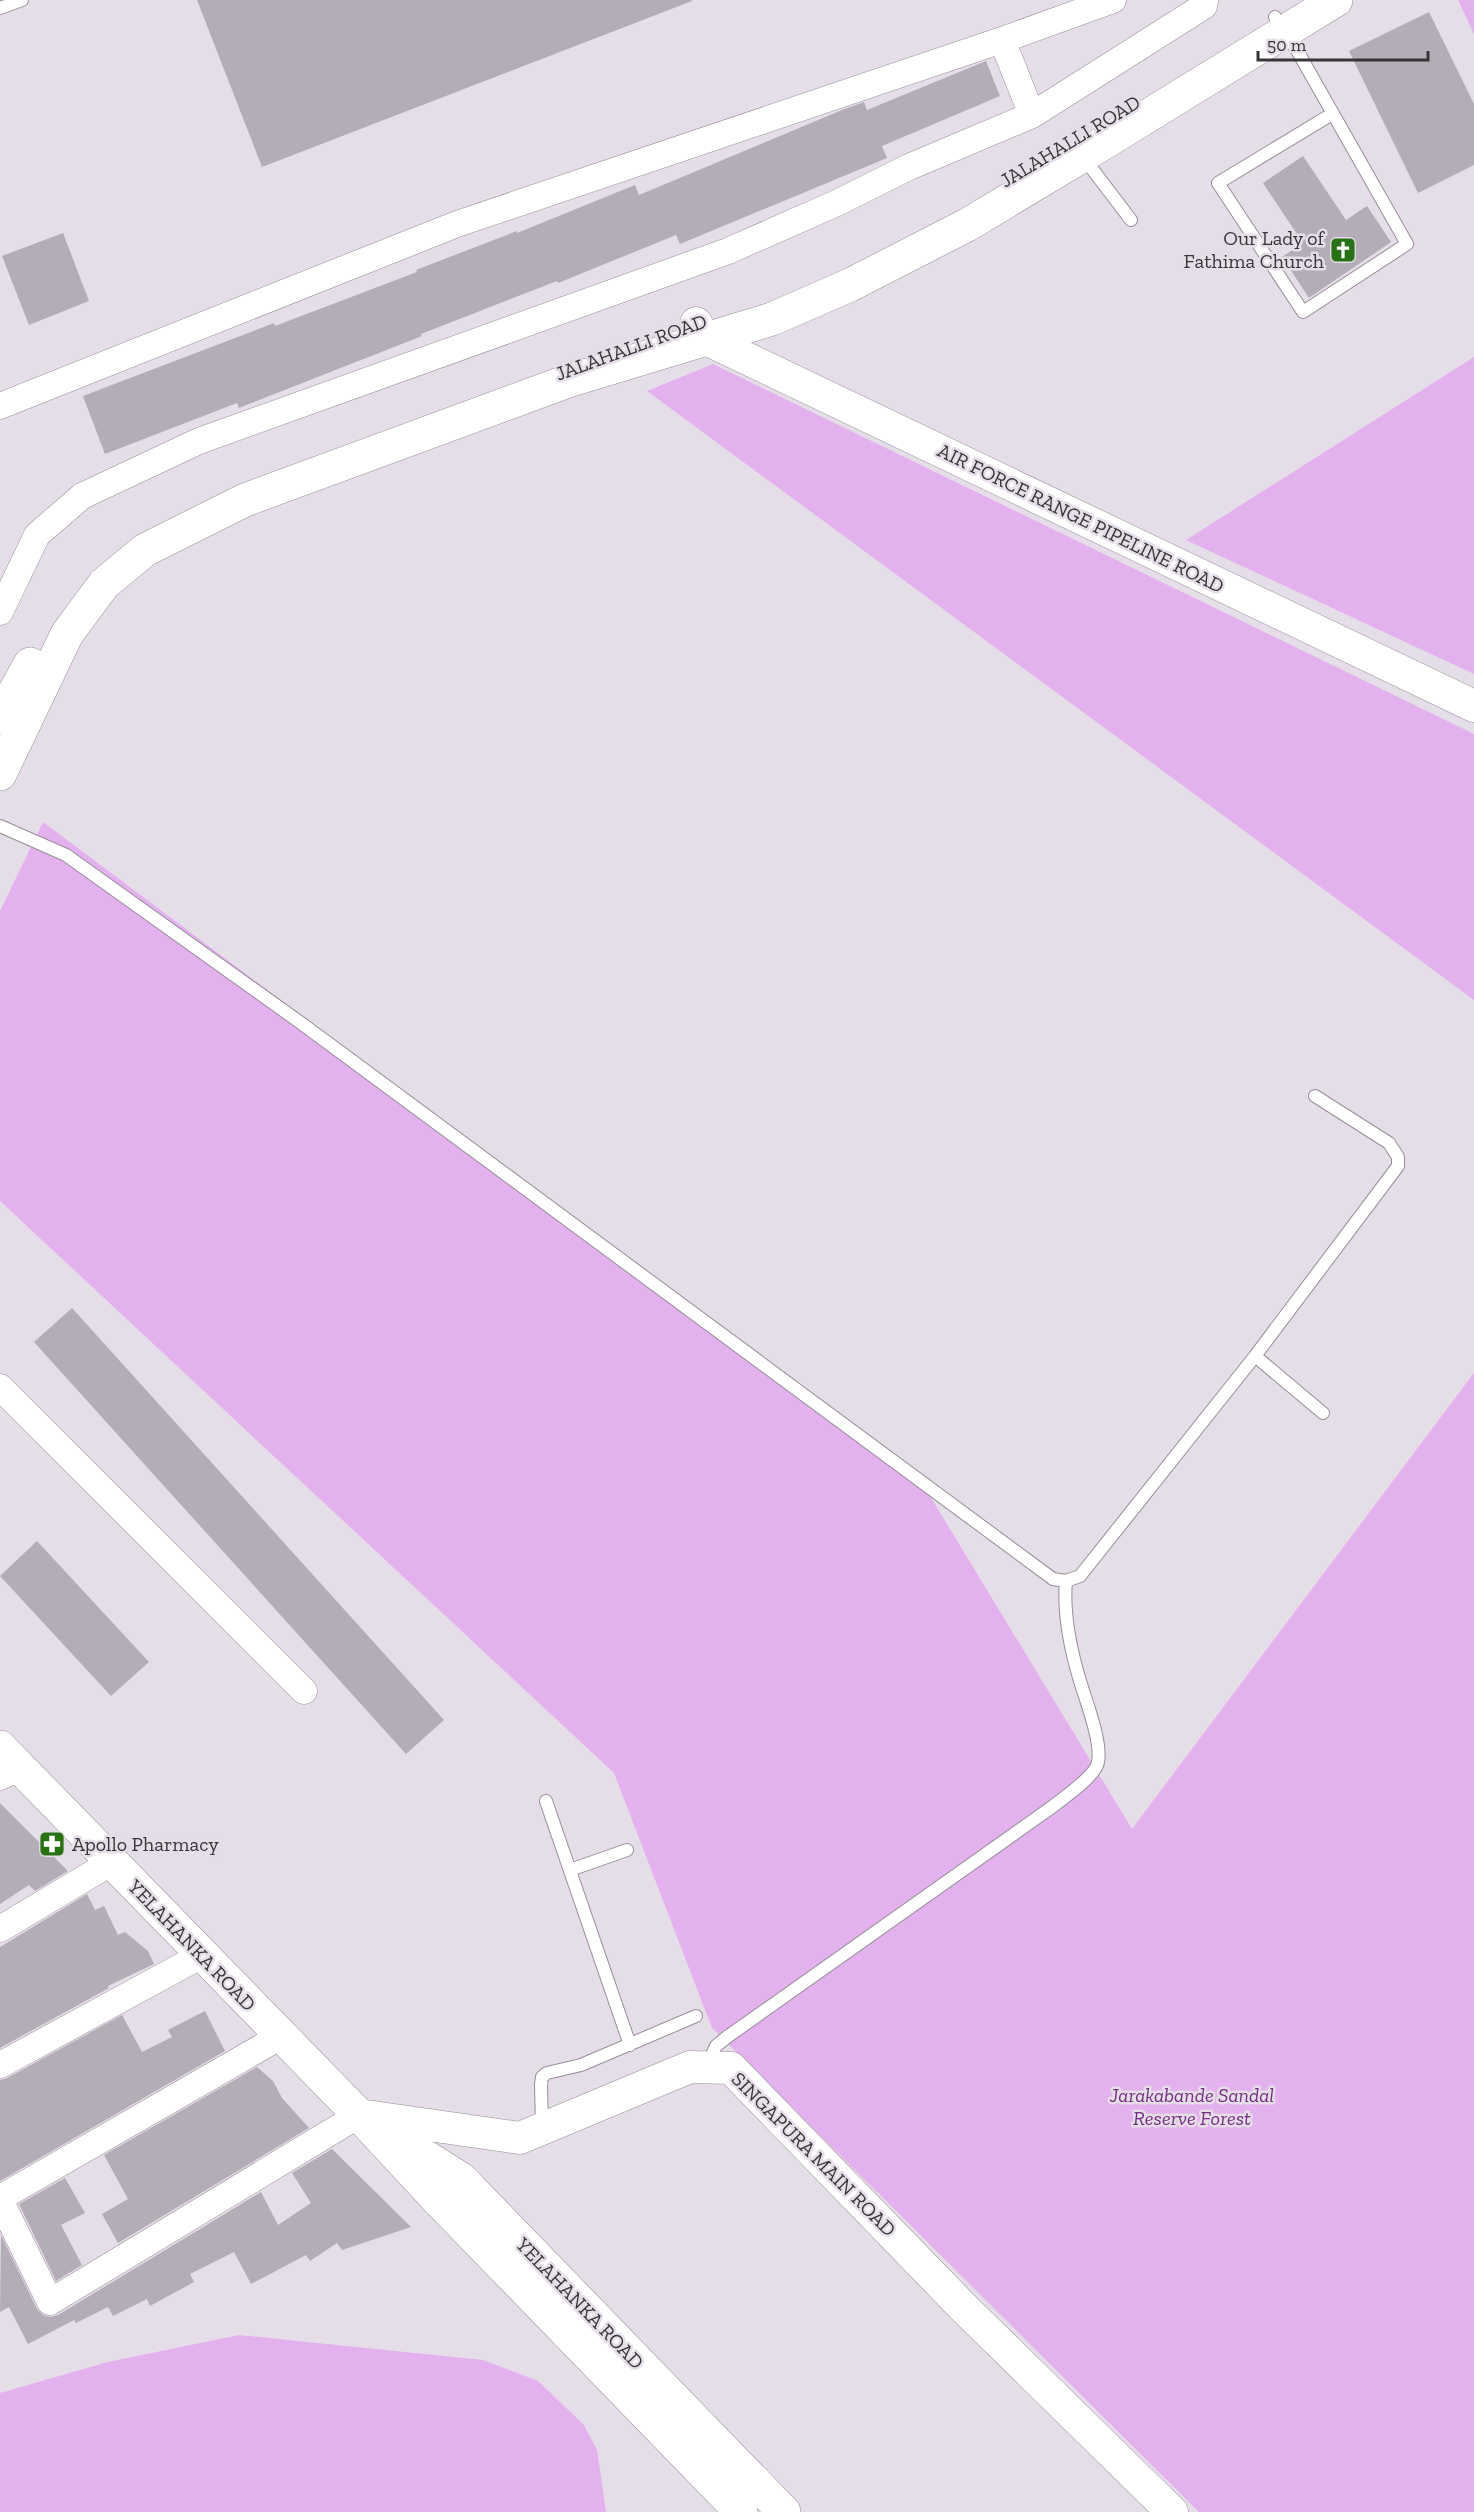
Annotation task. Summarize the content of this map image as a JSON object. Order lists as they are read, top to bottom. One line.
{"streets":{"main road":["JALAHALLI ROAD","YELAHANKA ROAD"],"street":["AIR FORCE RANGE PIPELINE ROAD","SINGAPURA MAIN ROAD"]},"crossings":[["JALAHALLI ROAD","AIR FORCE RANGE PIPELINE ROAD"],["YELAHANKA ROAD","SINGAPURA MAIN ROAD"]],"parks":["Jarakabande Sandal Reserve Forest"],"places":{"church":["Our Lady of Fathima Church"],"pharmacy":["Apollo Pharmacy"]},"scale_bar":"50 m"}
